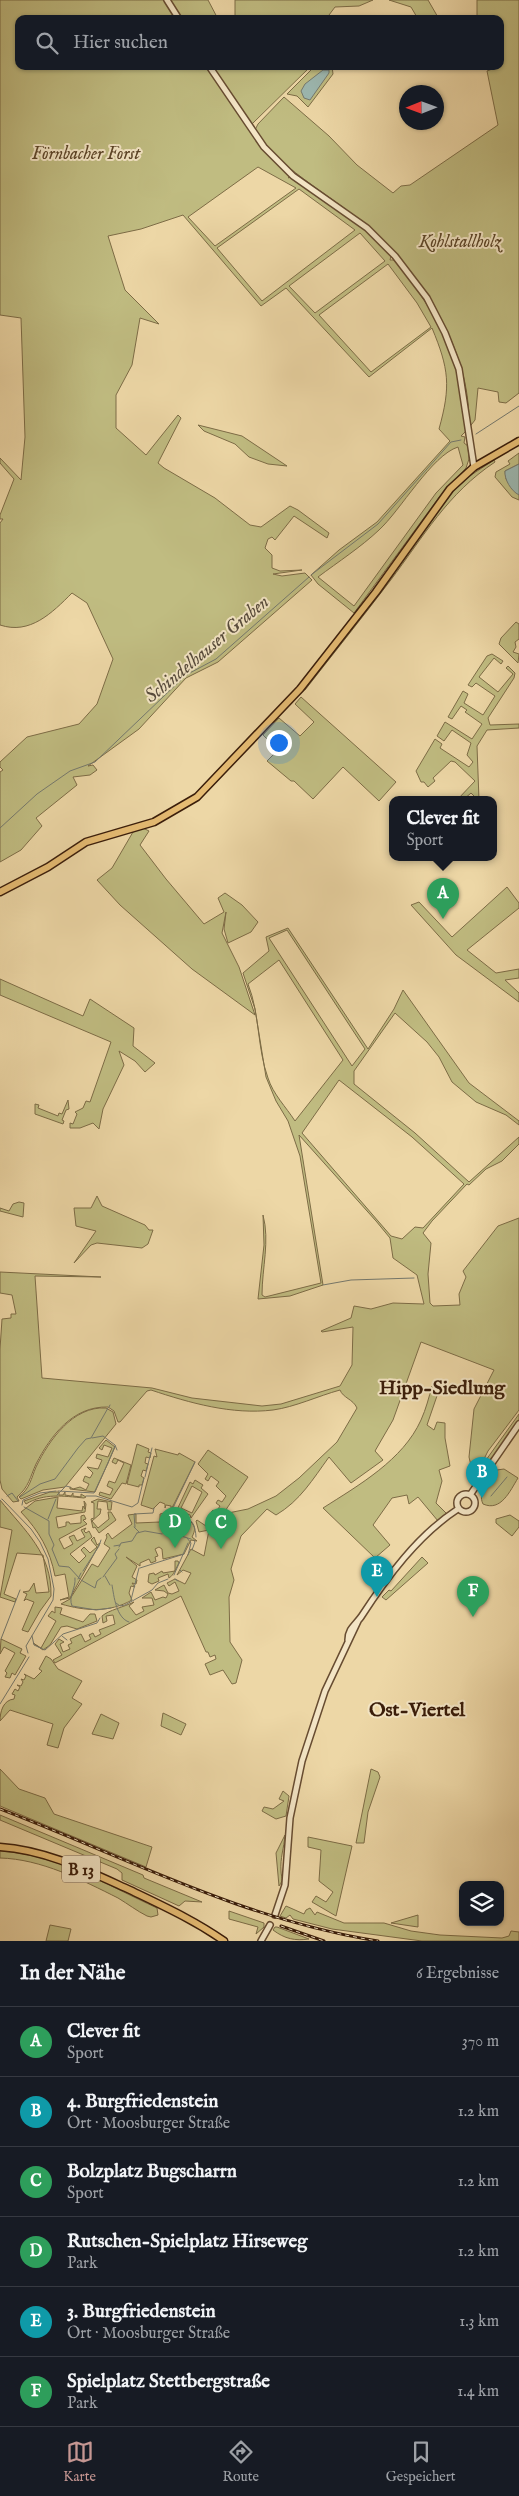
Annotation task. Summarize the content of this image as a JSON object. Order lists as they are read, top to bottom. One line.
{"streets":{"main road":["B 13"]},"districts":["Hipp-Siedlung","Ost-Viertel"],"water":["Schindelhauser Graben"],"parks":["Förnbacher Forst","Kohlstallholz"],"north":"left","page":{"search":"Hier suchen","popup":["Clever fit","Sport"],"pins":["A","B","D","C","E","F"],"heading":["In der Nähe","6 Ergebnisse"],"list":[{"mark":"A","name":"Clever fit","note":"Sport","value":"370 m"},{"mark":"B","name":"4. Burgfriedenstein","note":"Ort · Moosburger Straße","value":"1.2 km"},{"mark":"C","name":"Bolzplatz Bugscharrn","note":"Sport","value":"1.2 km"},{"mark":"D","name":"Rutschen-Spielplatz Hirseweg","note":"Park","value":"1.2 km"},{"mark":"E","name":"3. Burgfriedenstein","note":"Ort · Moosburger Straße","value":"1.3 km"},{"mark":"F","name":"Spielplatz Stettbergstraße","note":"Park","value":"1.4 km"}],"nav":["Karte","Route","Gespeichert"]}}
